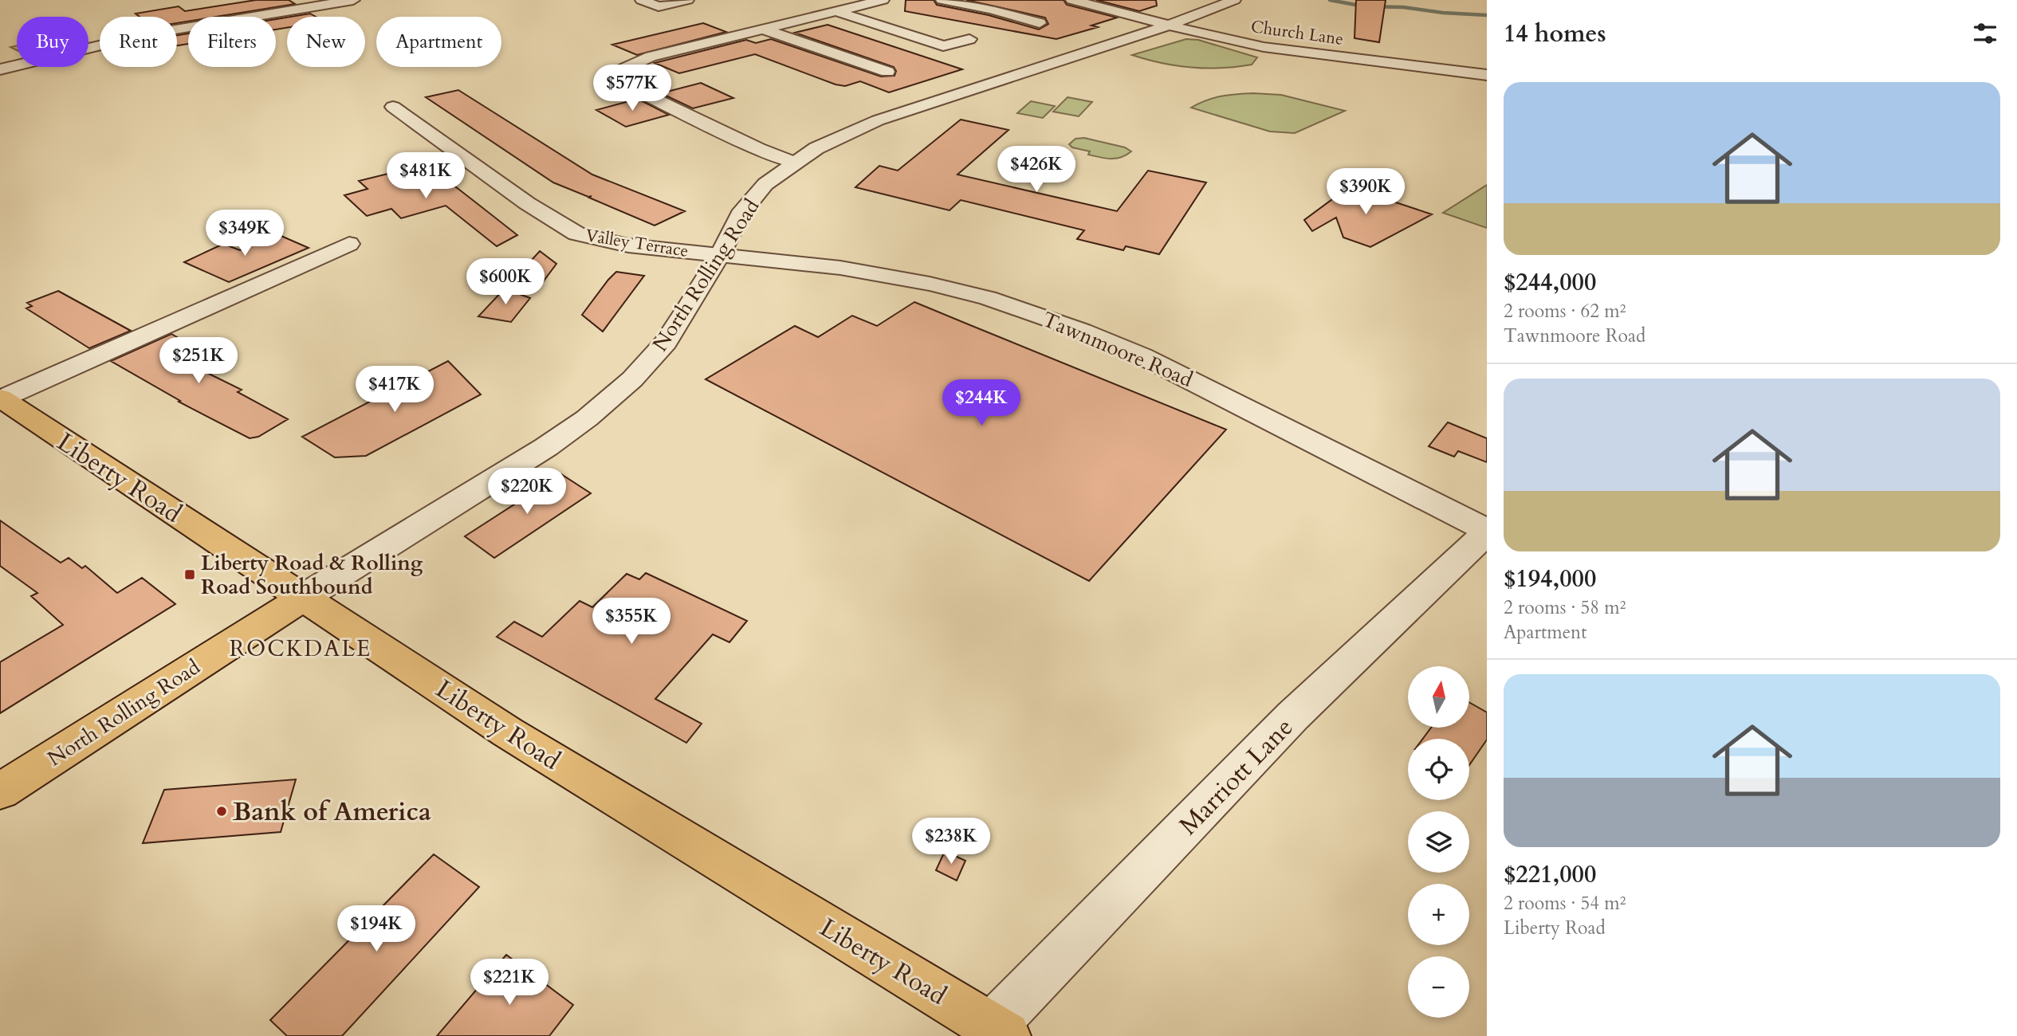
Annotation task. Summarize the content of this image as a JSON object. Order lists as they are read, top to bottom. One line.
{"streets":{"main road":["North Rolling Road","Liberty Road"],"street":["Church Lane","Valley Terrace","Tawnmoore Road","Marriott Lane"]},"crossings":[["Church Lane","North Rolling Road"],["Valley Terrace","North Rolling Road"],["Valley Terrace","Tawnmoore Road"],["North Rolling Road","Tawnmoore Road"],["North Rolling Road","Liberty Road"],["Tawnmoore Road","Marriott Lane"],["Liberty Road","Marriott Lane"]],"districts":["ROCKDALE"],"places":{"transit":["Liberty Road & Rolling Road Southbound"],"other":["Bank of America"]},"north":"top","page":{"heading":"14 homes","chip":["Buy","Rent","Filters","New","Apartment"],"price":["$577K","$426K","$481K","$390K","$349K","$600K","$251K","$417K","$244K","$220K","$355K","$238K","$194K","$221K"],"list":[{"name":"$244,000","note":"2 rooms · 62 m² · Tawnmoore Road"},{"name":"$194,000","note":"2 rooms · 58 m² · Apartment"},{"name":"$221,000","note":"2 rooms · 54 m² · Liberty Road"}],"map_buttons":["+","−"]}}
